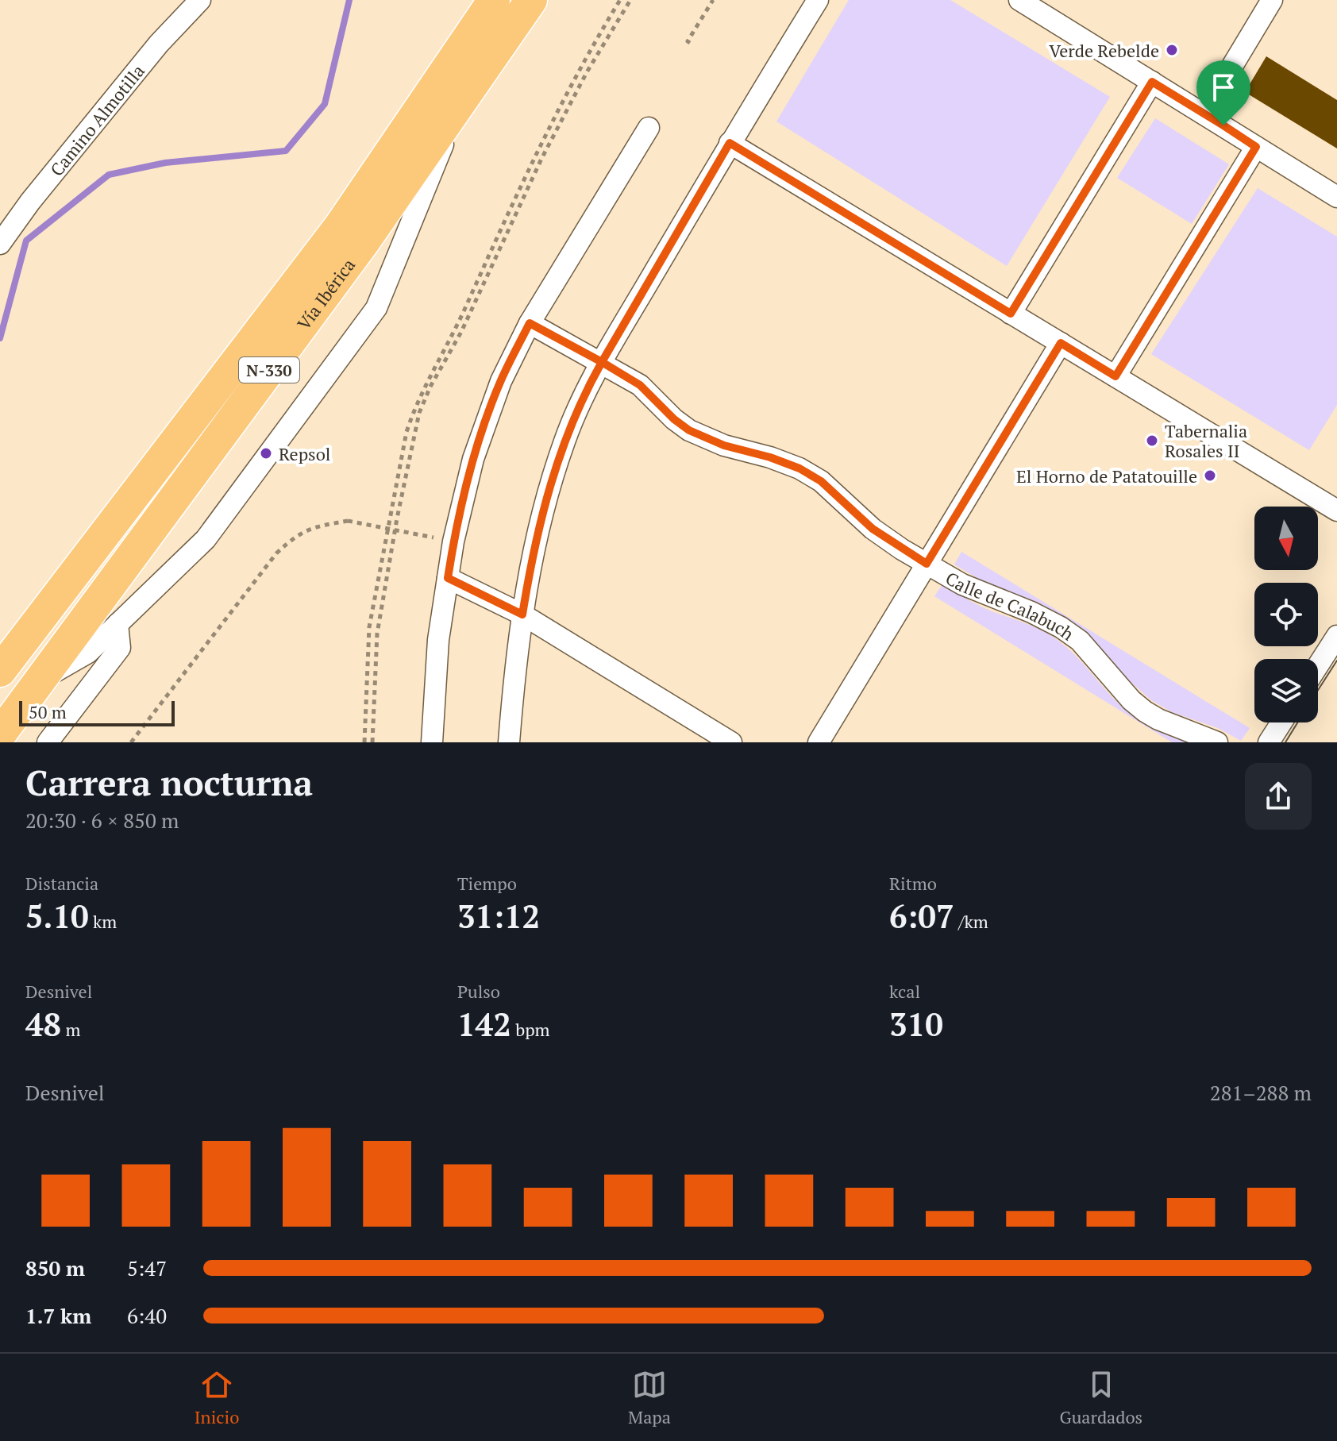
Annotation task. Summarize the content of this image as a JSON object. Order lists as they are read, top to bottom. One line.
{"streets":{"highway":["Vía Ibérica","N-330"],"street":["Camino Almotilla","Calle de Calabuch"]},"places":["Verde Rebelde","Tabernalia Rosales II","Repsol","El Horno de Patatouille"],"scale_bar":"50 m","north":"bottom","page":{"scale":"50 m","heading":["Carrera nocturna","20:30 · 6 × 850 m"],"stats":[["Distancia","5.10 km"],["Tiempo","31:12"],["Ritmo","6:07 /km"],["Desnivel","48 m"],["Pulso","142 bpm"],["kcal","310"]],"chart":["Desnivel","281–288 m"],"list":[{"name":"850 m","note":"5:47"},{"name":"1.7 km","note":"6:40"}],"tabs":["Inicio","Mapa","Guardados"]}}
